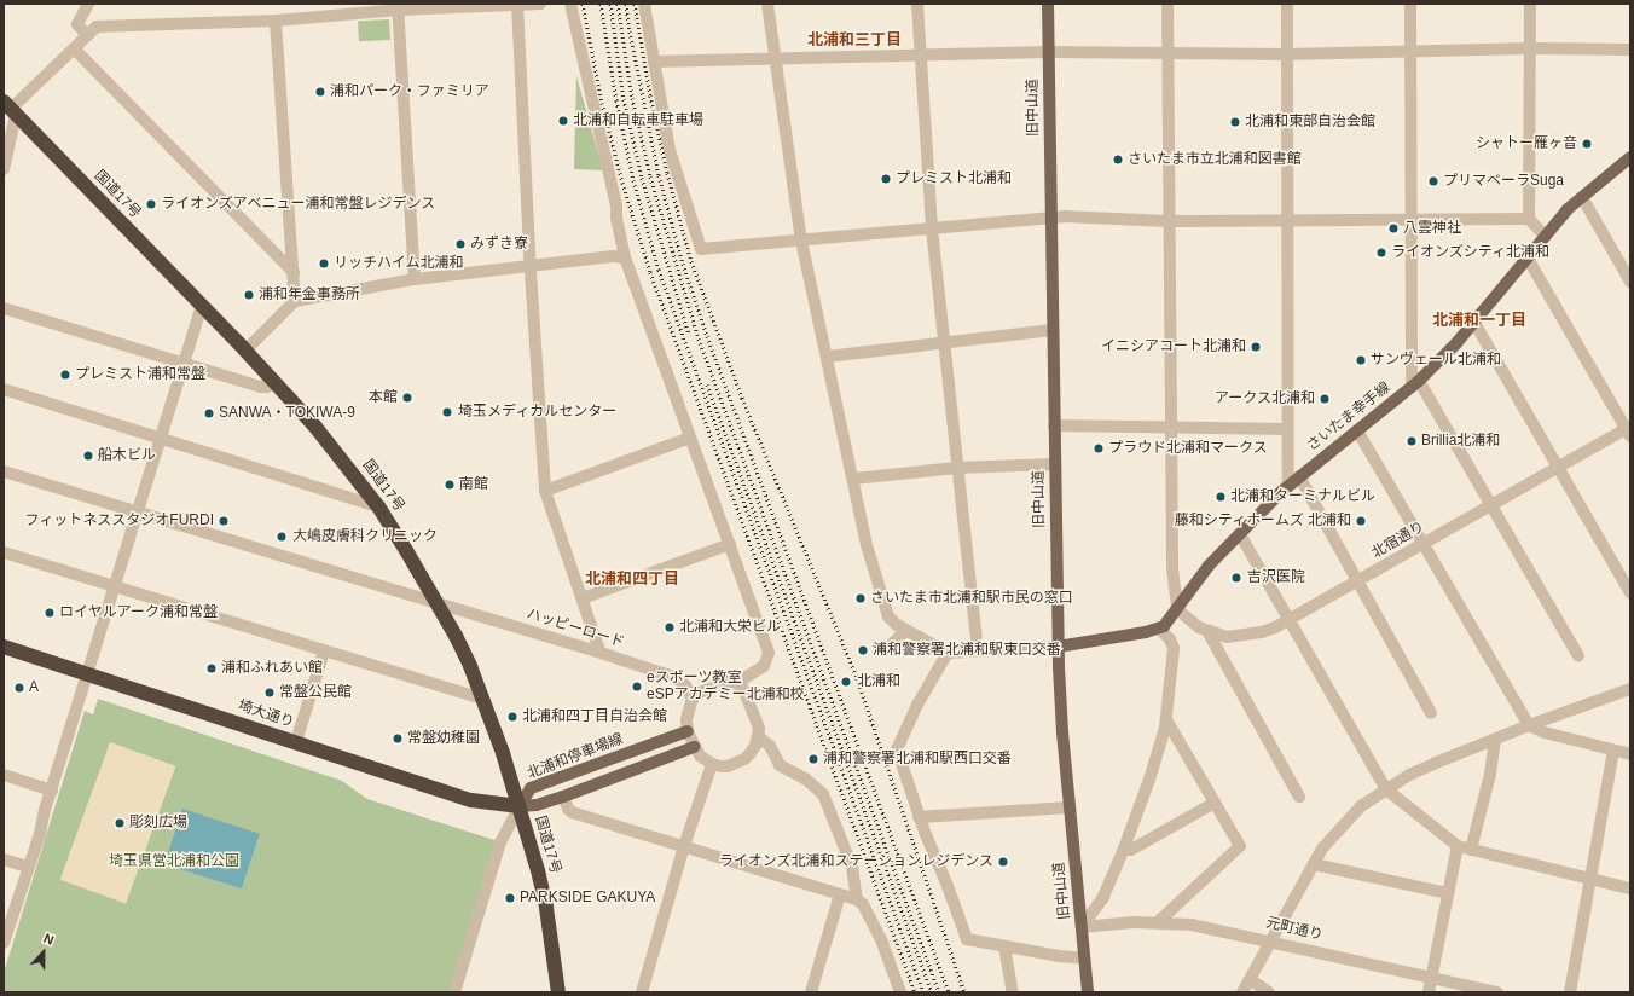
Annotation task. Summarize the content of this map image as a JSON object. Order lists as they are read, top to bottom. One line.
{"streets":{"highway":["国道17号","埼大通り"],"main road":["旧中山道","さいたま幸手線","北浦和停車場線"],"street":["北宿通り","ハッピーロード","元町通り"]},"crossings":[["旧中山道","元町通り"],["国道17号","ハッピーロード"],["国道17号","埼大通り"],["国道17号","北浦和停車場線"],["さいたま幸手線","北宿通り"],["ハッピーロード","北浦和停車場線"],["埼大通り","北浦和停車場線"]],"districts":["北浦和三丁目","北浦和一丁目","北浦和四丁目"],"parks":["埼玉県営北浦和公園"],"places":["浦和パーク・ファミリア","北浦和自転車駐車場","北浦和東部自治会館","シャトー雁ヶ音","さいたま市立北浦和図書館","プレミスト北浦和","プリマベーラSuga","ライオンズアベニュー浦和常盤レジデンス","八雲神社","みずき寮","ライオンズシティ北浦和","リッチハイム北浦和","浦和年金事務所","イニシアコート北浦和","サンヴェール北浦和","プレミスト浦和常盤","本館","アークス北浦和","埼玉メディカルセンター","SANWA・TOKIWA-9","Brillia北浦和","プラウド北浦和マークス","船木ビル","南館","北浦和ターミナルビル","フィットネススタジオFURDI","藤和シティホームズ 北浦和","大嶋皮膚科クリニック","吉沢医院","さいたま市北浦和駅市民の窓口","ロイヤルアーク浦和常盤","北浦和大栄ビル","浦和警察署北浦和駅東口交番","浦和ふれあい館","北浦和","eスポーツ教室 eSPアカデミー北浦和校","A","常盤公民館","北浦和四丁目自治会館","常盤幼稚園","浦和警察署北浦和駅西口交番","彫刻広場","ライオンズ北浦和ステーションレジデンス","PARKSIDE GAKUYA"],"north":"top"}
